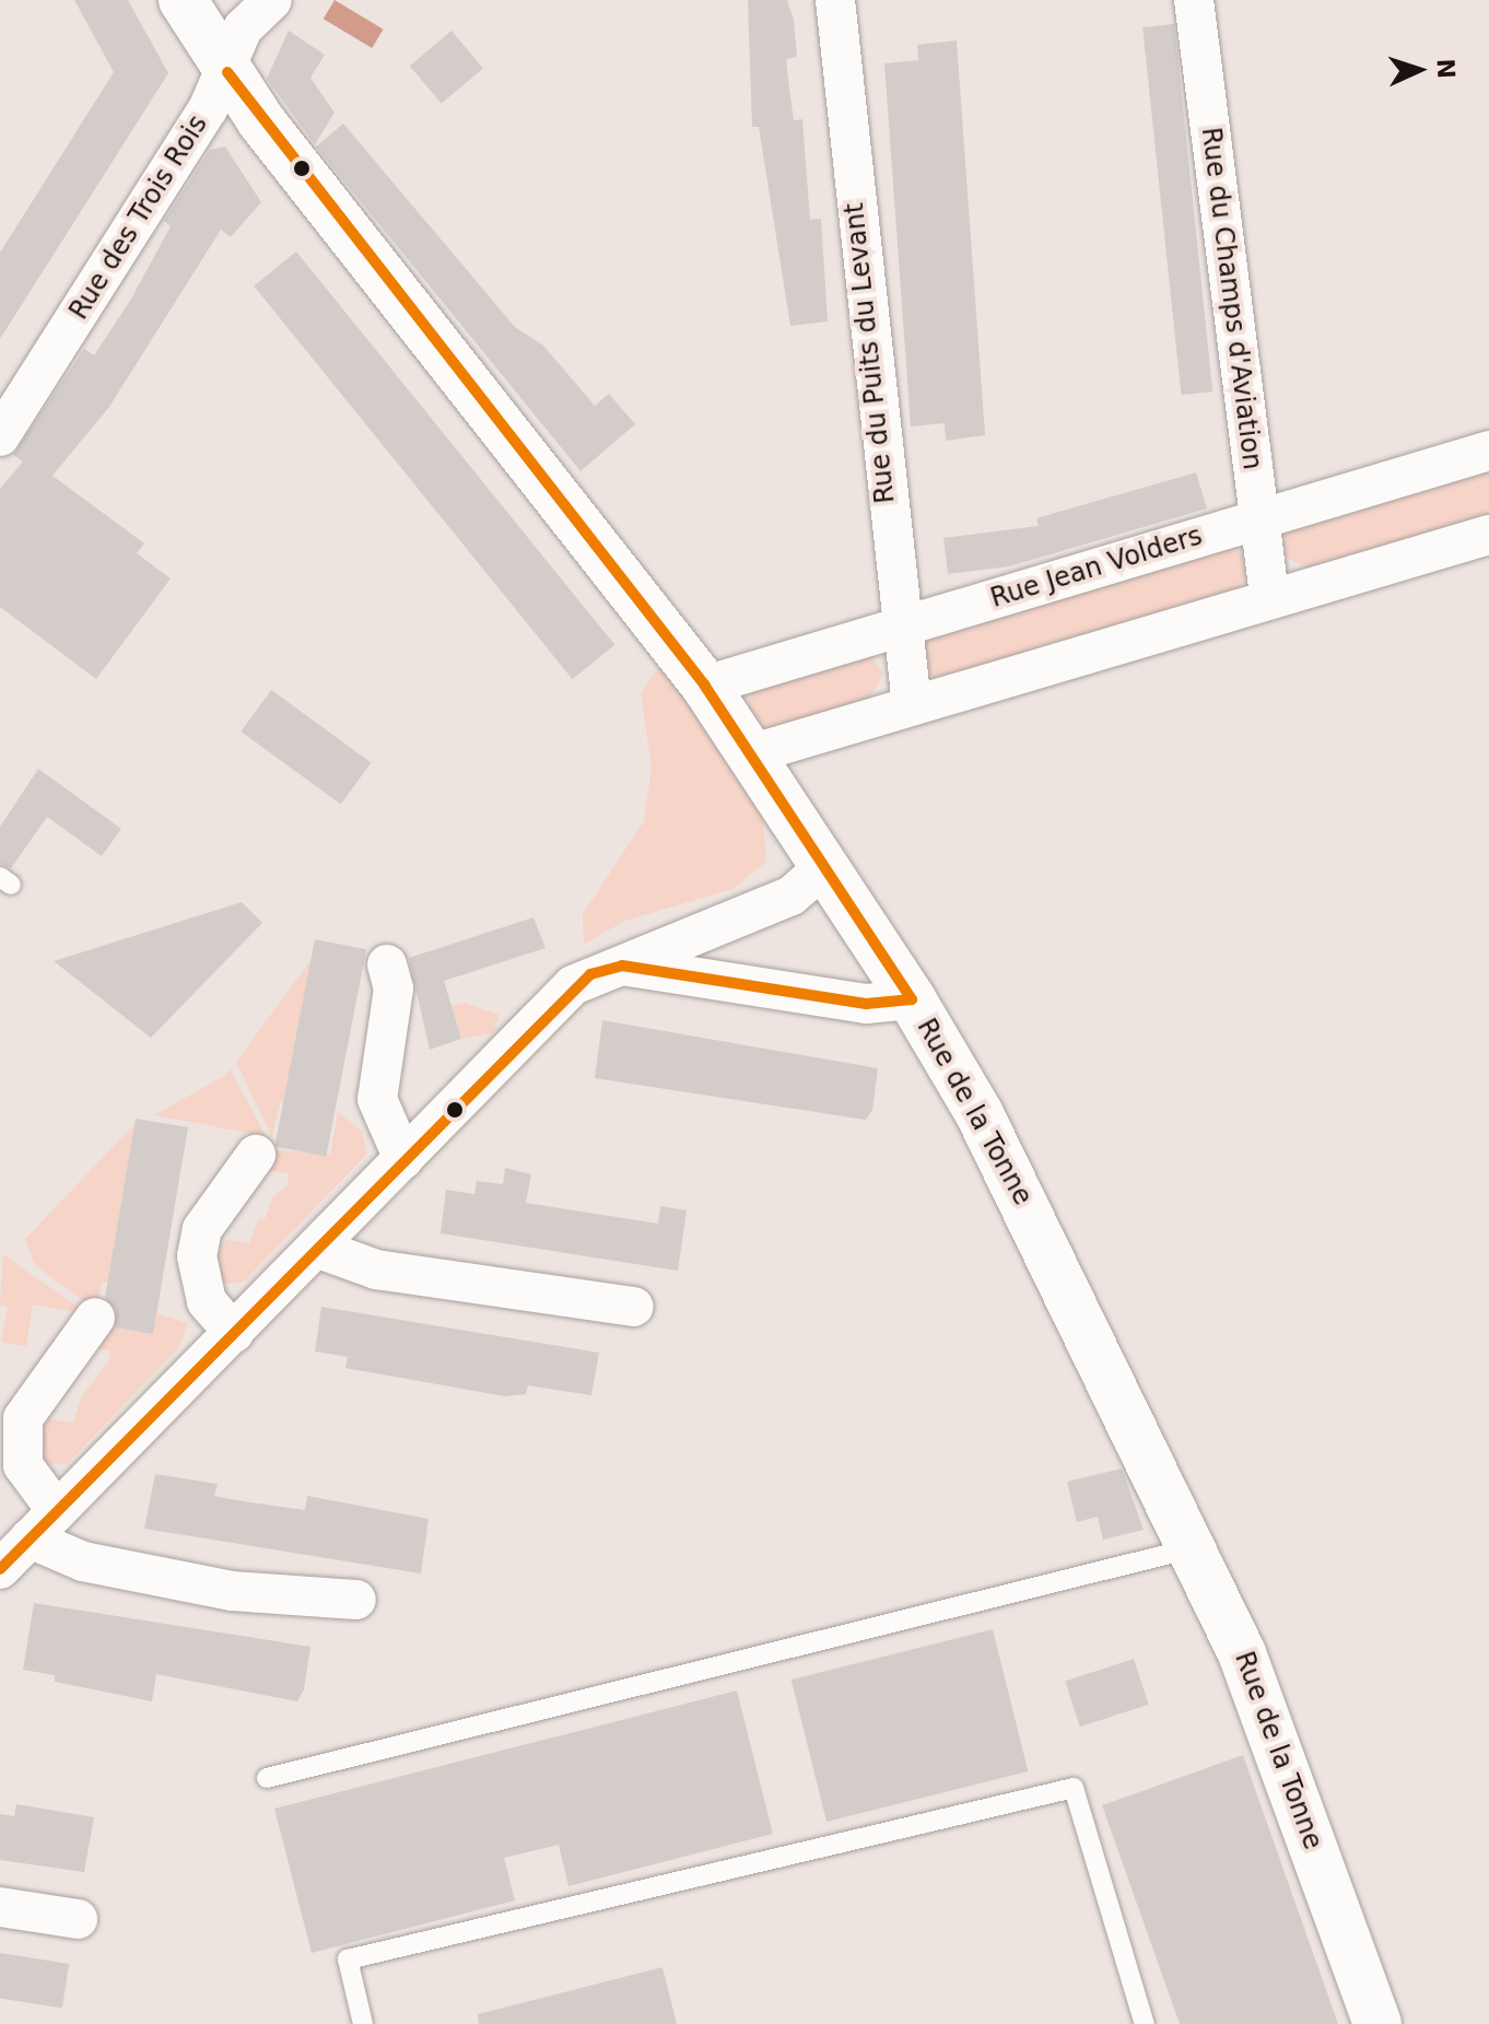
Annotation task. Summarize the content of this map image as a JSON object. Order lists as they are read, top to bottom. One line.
{"streets":{"street":["Rue des Trois Rois","Rue du Champs d'Aviation","Rue du Puits du Levant","Rue Jean Volders","Rue de la Tonne"]},"crossings":[["Rue des Trois Rois","Rue de la Tonne"],["Rue du Champs d'Aviation","Rue Jean Volders"],["Rue du Puits du Levant","Rue Jean Volders"],["Rue Jean Volders","Rue de la Tonne"]],"north":"right"}
